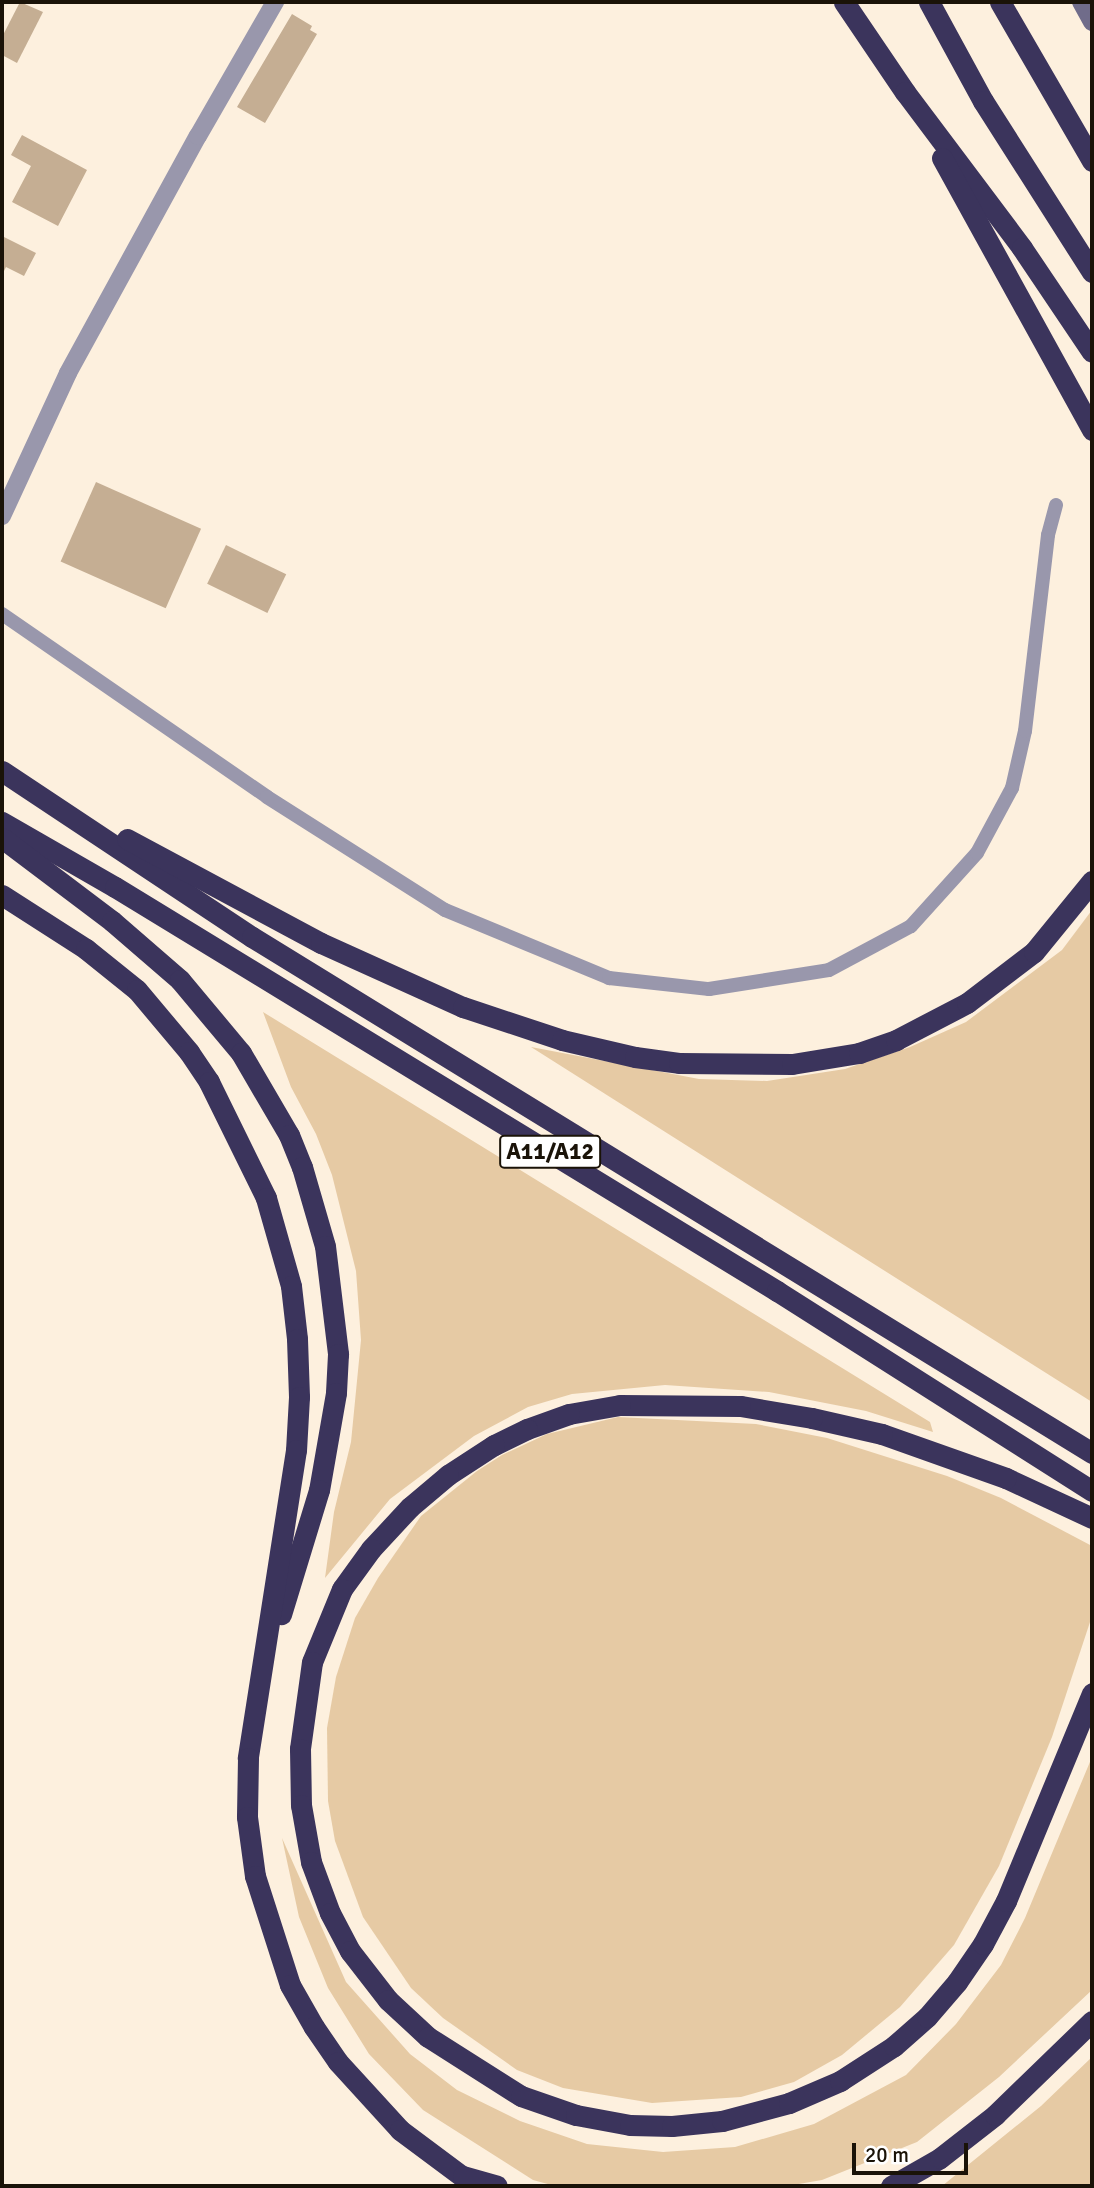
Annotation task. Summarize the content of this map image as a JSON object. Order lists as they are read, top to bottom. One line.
{"streets":{"highway":["A11/A12"]},"scale_bar":"20 m"}
